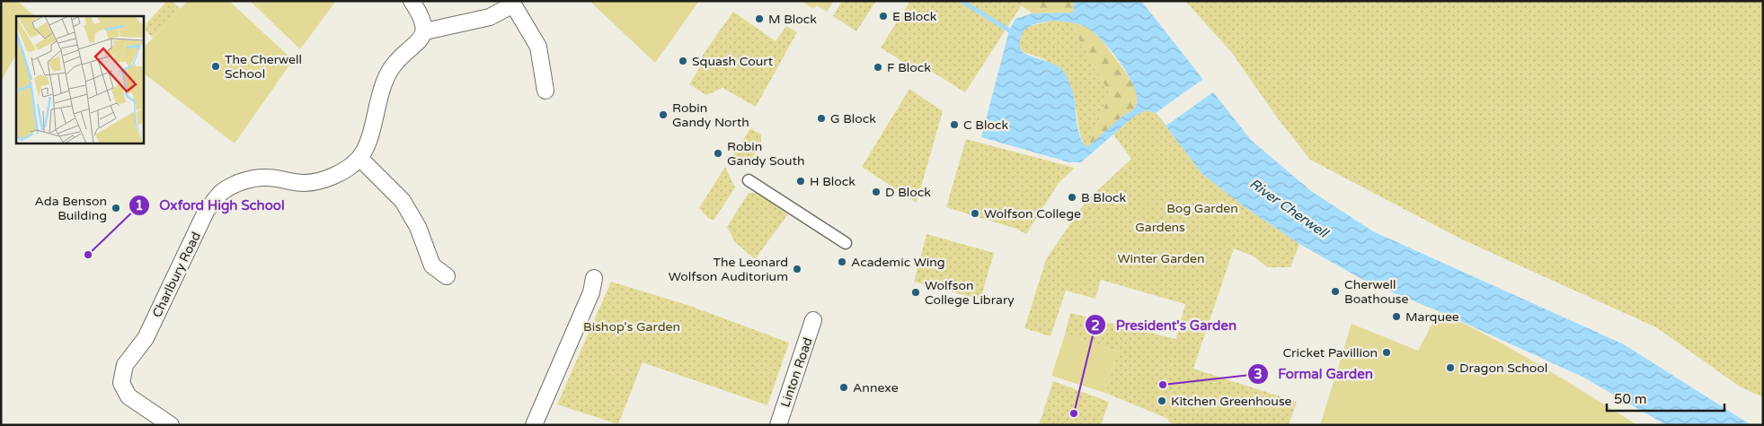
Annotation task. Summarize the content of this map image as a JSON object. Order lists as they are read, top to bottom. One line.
{"streets":{"street":["Charlbury Road","Linton Road"]},"water":["River Cherwell"],"parks":["Bog Garden","Gardens","Winter Garden","Bishop's Garden"],"places":["E Block","M Block","Squash Court","The Cherwell School","F Block","Robin Gandy North","G Block","C Block","Robin Gandy South","H Block","D Block","B Block","Ada Benson Building","Wolfson College","Oxford High School","Academic Wing","The Leonard Wolfson Auditorium","Cherwell Boathouse","Wolfson College Library","Marquee","Cricket Pavillion","Dragon School","Formal Garden","Annexe","Kitchen Greenhouse","President's Garden"],"scale_bar":"50 m"}
